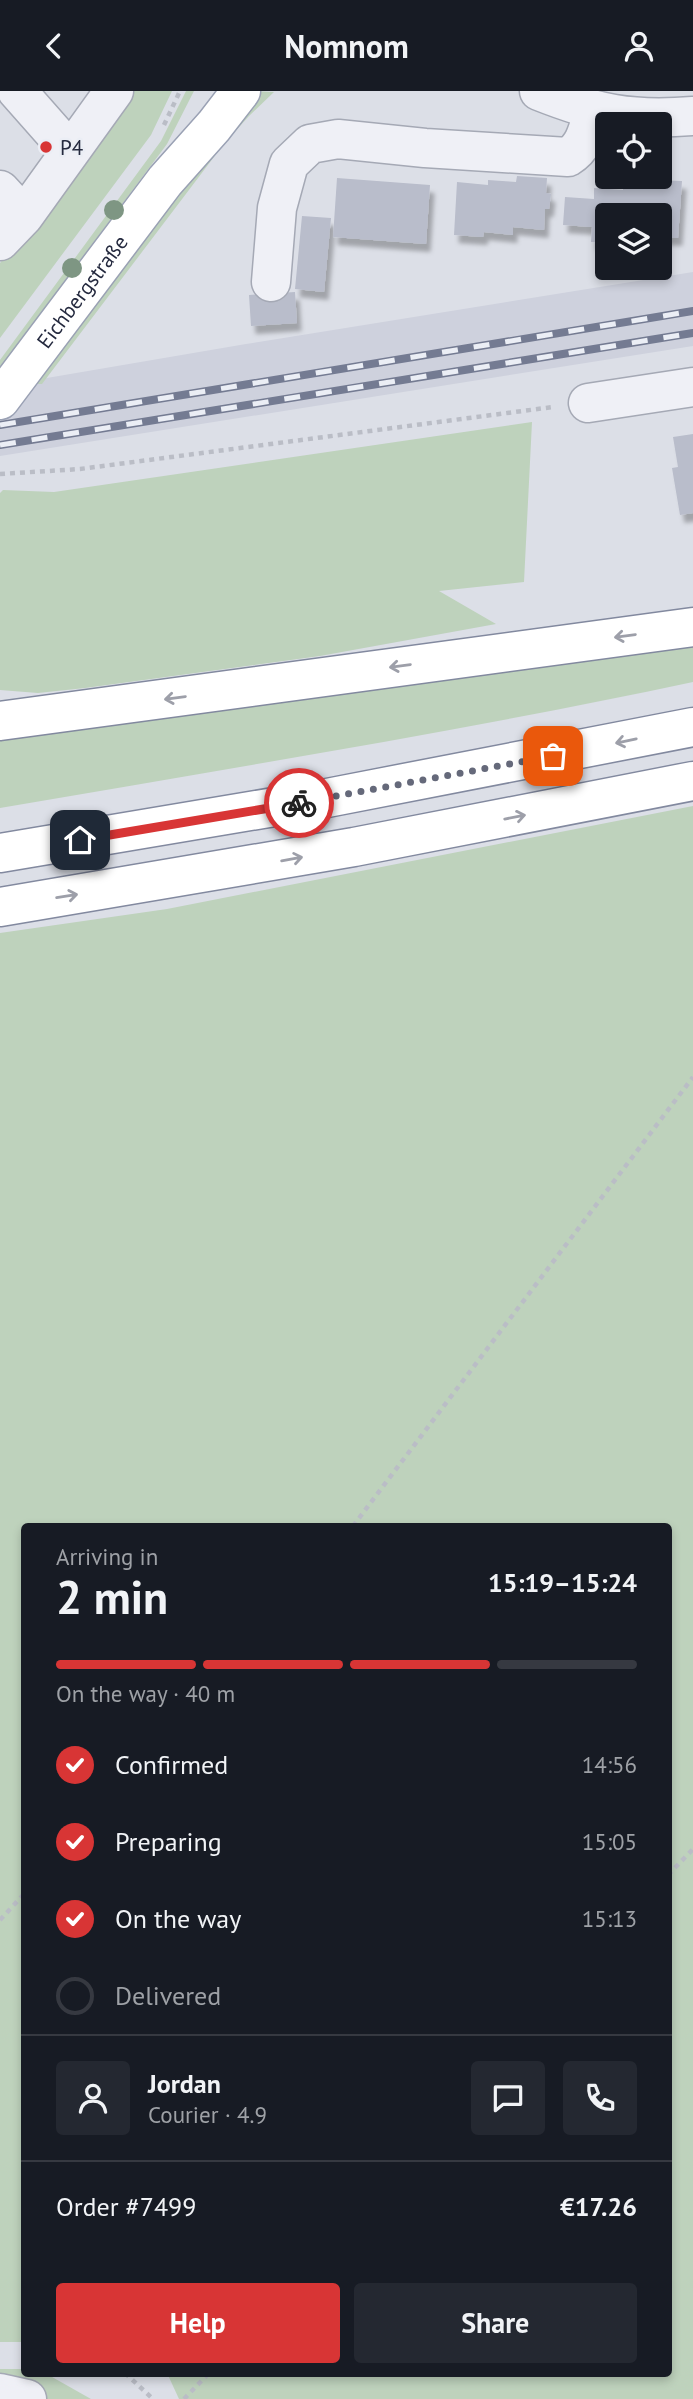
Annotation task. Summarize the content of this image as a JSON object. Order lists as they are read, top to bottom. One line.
{"streets":{"main road":["Eichbergstraße"]},"places":["P4"],"page":{"header":"Nomnom","heading":["2 min","Arriving in","15:19–15:24"],"panel":["Jordan","Courier · 4.9","Order #7499","€17.26"],"bar":"On the way · 40 m","list":[["Confirmed","14:56"],["Preparing","15:05"],["On the way","15:13"],"Delivered"],"buttons":["Help","Share"]}}
